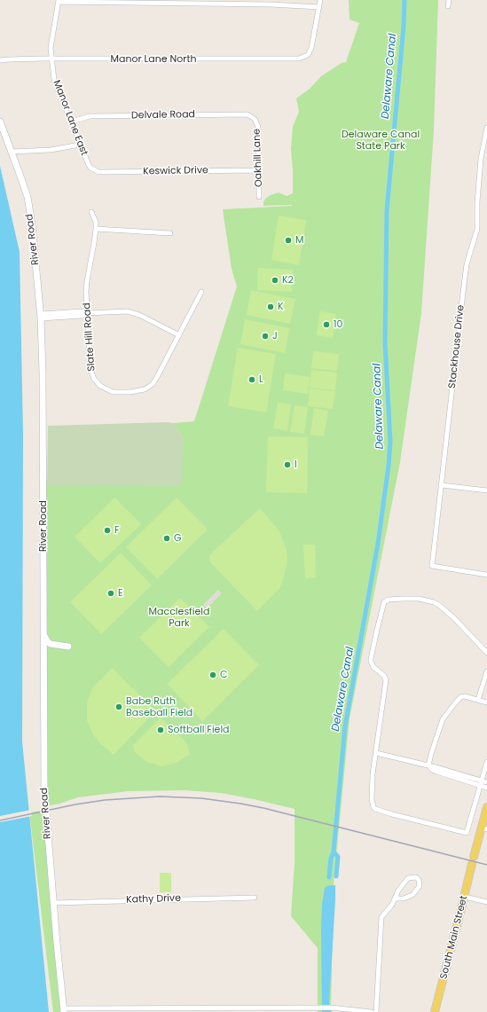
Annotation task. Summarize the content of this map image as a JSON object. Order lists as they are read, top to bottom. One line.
{"streets":{"main road":["River Road","South Main Street"],"street":["Manor Lane North","Delvale Road","Manor Lane East","Oakhill Lane","Keswick Drive","Slate Hill Road","Stackhouse Drive","Kathy Drive"]},"crossings":[["Manor Lane North","Manor Lane East"],["Delvale Road","Manor Lane East"],["Delvale Road","Oakhill Lane"],["Manor Lane East","Keswick Drive"],["Oakhill Lane","Keswick Drive"],["River Road","Kathy Drive"]],"water":["Delaware Canal"],"parks":["Delaware Canal State Park","Macclesfield Park"],"places":["M","K2","K","10","J","L","I","F","G","E","C","Babe Ruth Baseball Field","Softball Field"]}
